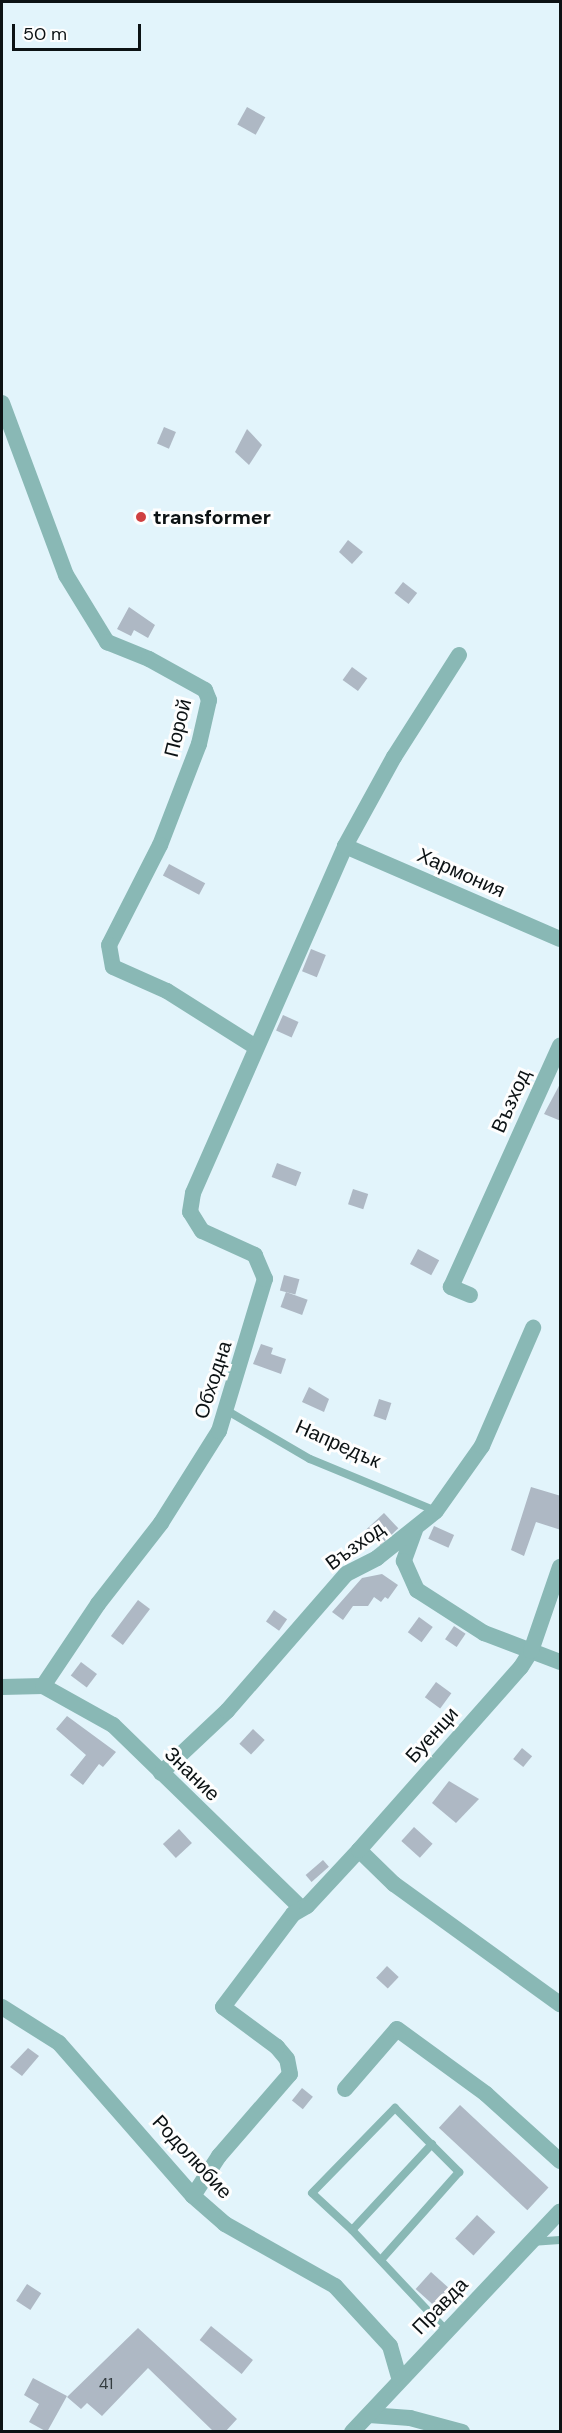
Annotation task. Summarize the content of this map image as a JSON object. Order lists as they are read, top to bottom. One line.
{"streets":{"street":["Порой","Хармония","Възход","Обходна","Буенци","Знание","Родолюбие","Правда"],"lane":["Напредък"]},"crossings":[["Порой","Обходна"],["Възход","Напредък"],["Възход","Знание"],["Обходна","Напредък"],["Обходна","Знание"],["Буенци","Знание"],["Буенци","Родолюбие"],["Родолюбие","Правда"]],"places":["transformer"],"house_numbers":["41"],"scale_bar":"50 m"}
